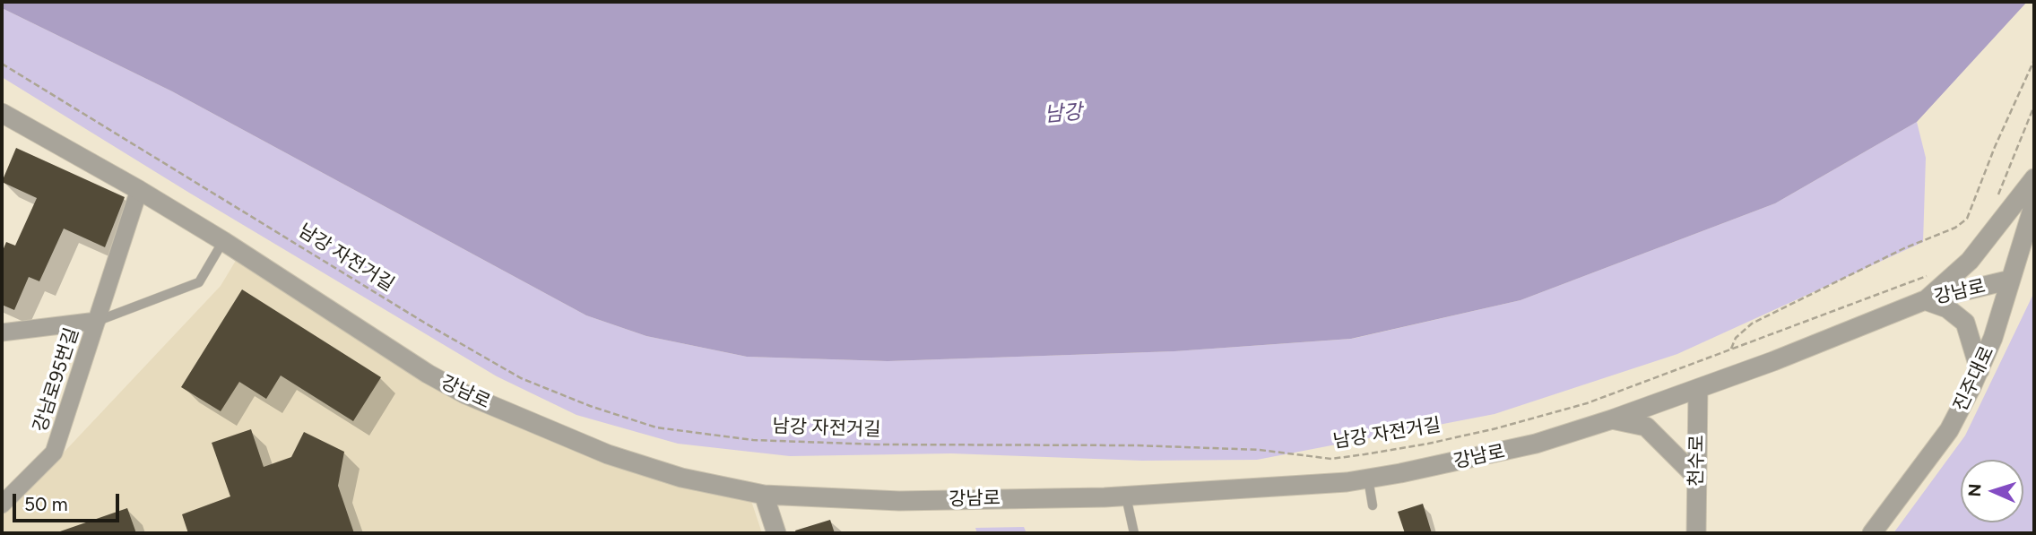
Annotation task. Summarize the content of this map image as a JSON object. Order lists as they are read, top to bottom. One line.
{"streets":{"street":["강남로","진주대로","강남로95번길","천수로"],"path":["남강 자전거길"]},"crossings":[["강남로","진주대로"],["강남로","강남로95번길"],["강남로","천수로"]],"water":["남강"],"scale_bar":"50 m","north":"left"}
